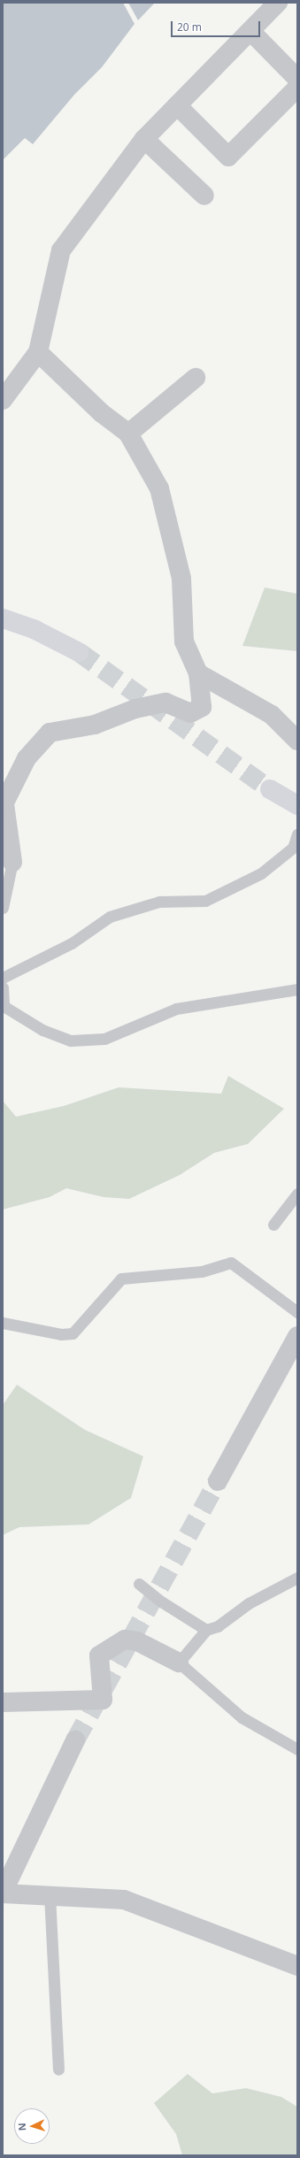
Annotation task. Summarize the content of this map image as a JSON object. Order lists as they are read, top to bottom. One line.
{"scale_bar":"20 m","north":"left"}
